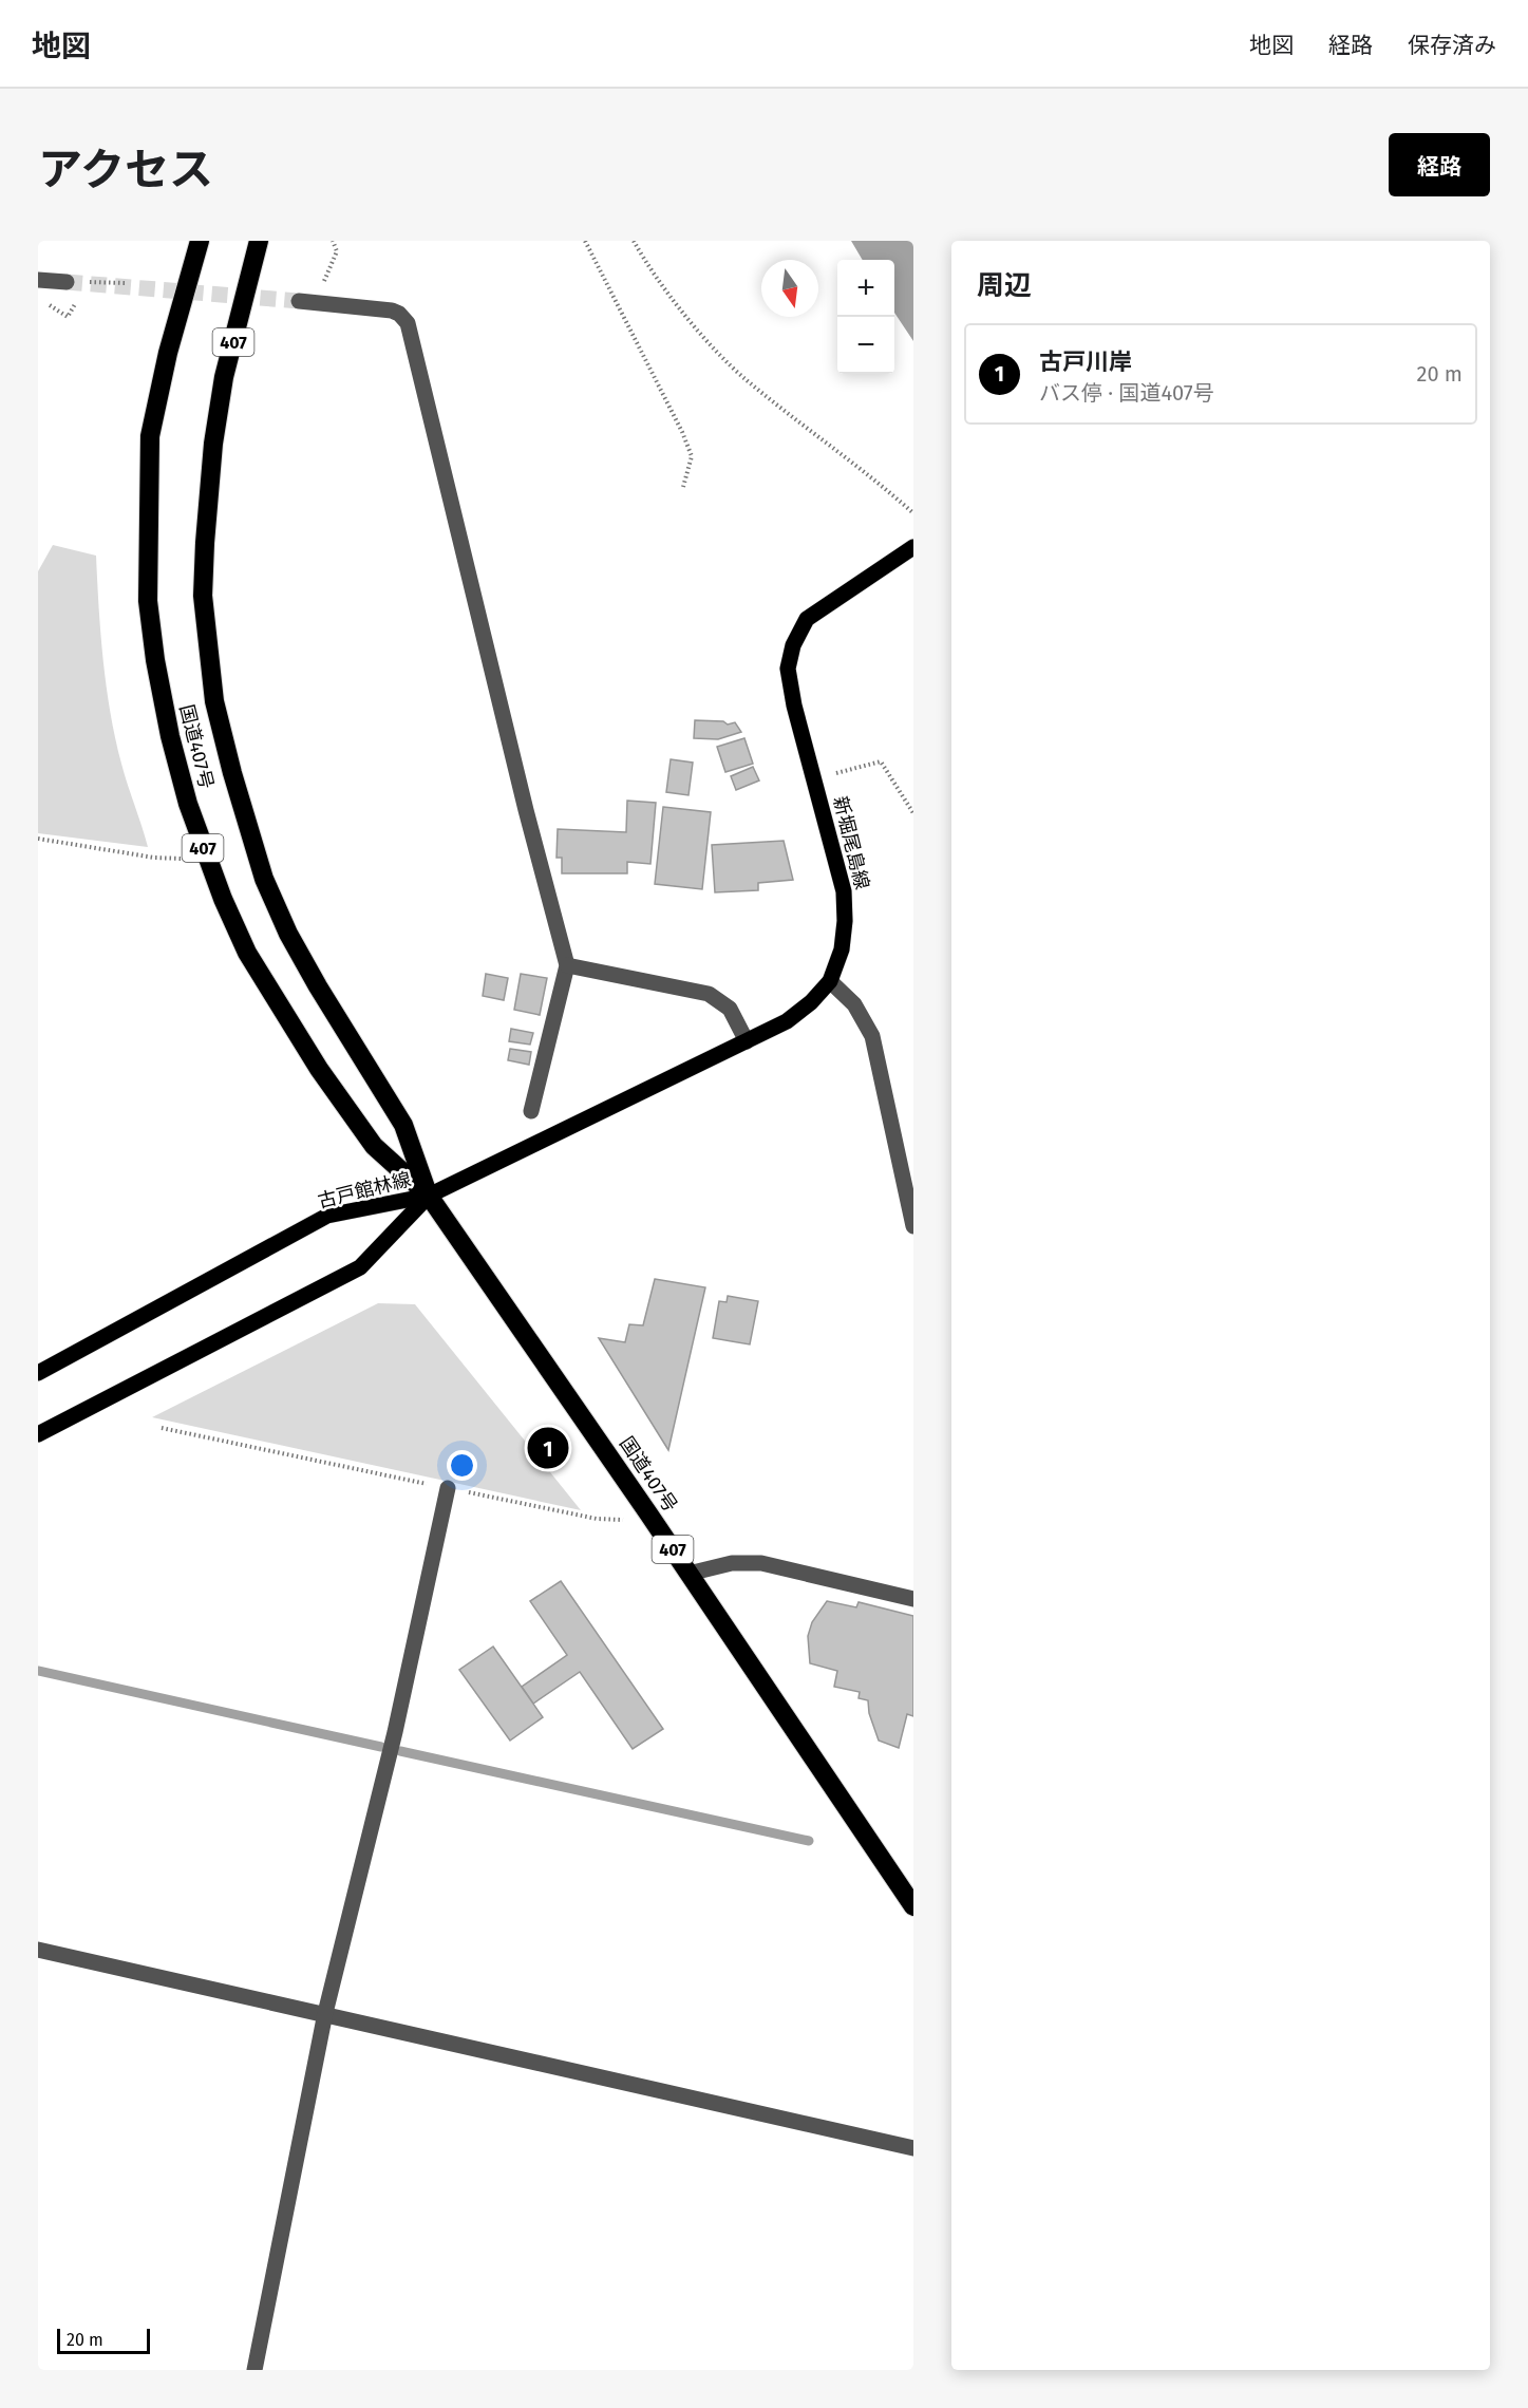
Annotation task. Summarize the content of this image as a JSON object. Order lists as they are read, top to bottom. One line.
{"streets":{"highway":["407","国道407号"],"main road":["新堀尾島線","古戸館林線"]},"crossings":[["国道407号","新堀尾島線"],["国道407号","古戸館林線"],["新堀尾島線","古戸館林線"]],"scale_bar":"20 m","north":"bottom","page":{"header":"地図","nav":["地図","経路","保存済み"],"title":"アクセス","buttons":"経路","heading":"周辺","map_buttons":["+","−"],"list":[{"mark":"1","name":"古戸川岸","note":"バス停 · 国道407号","value":"20 m"}],"pins":"1","scale":"20 m"}}
